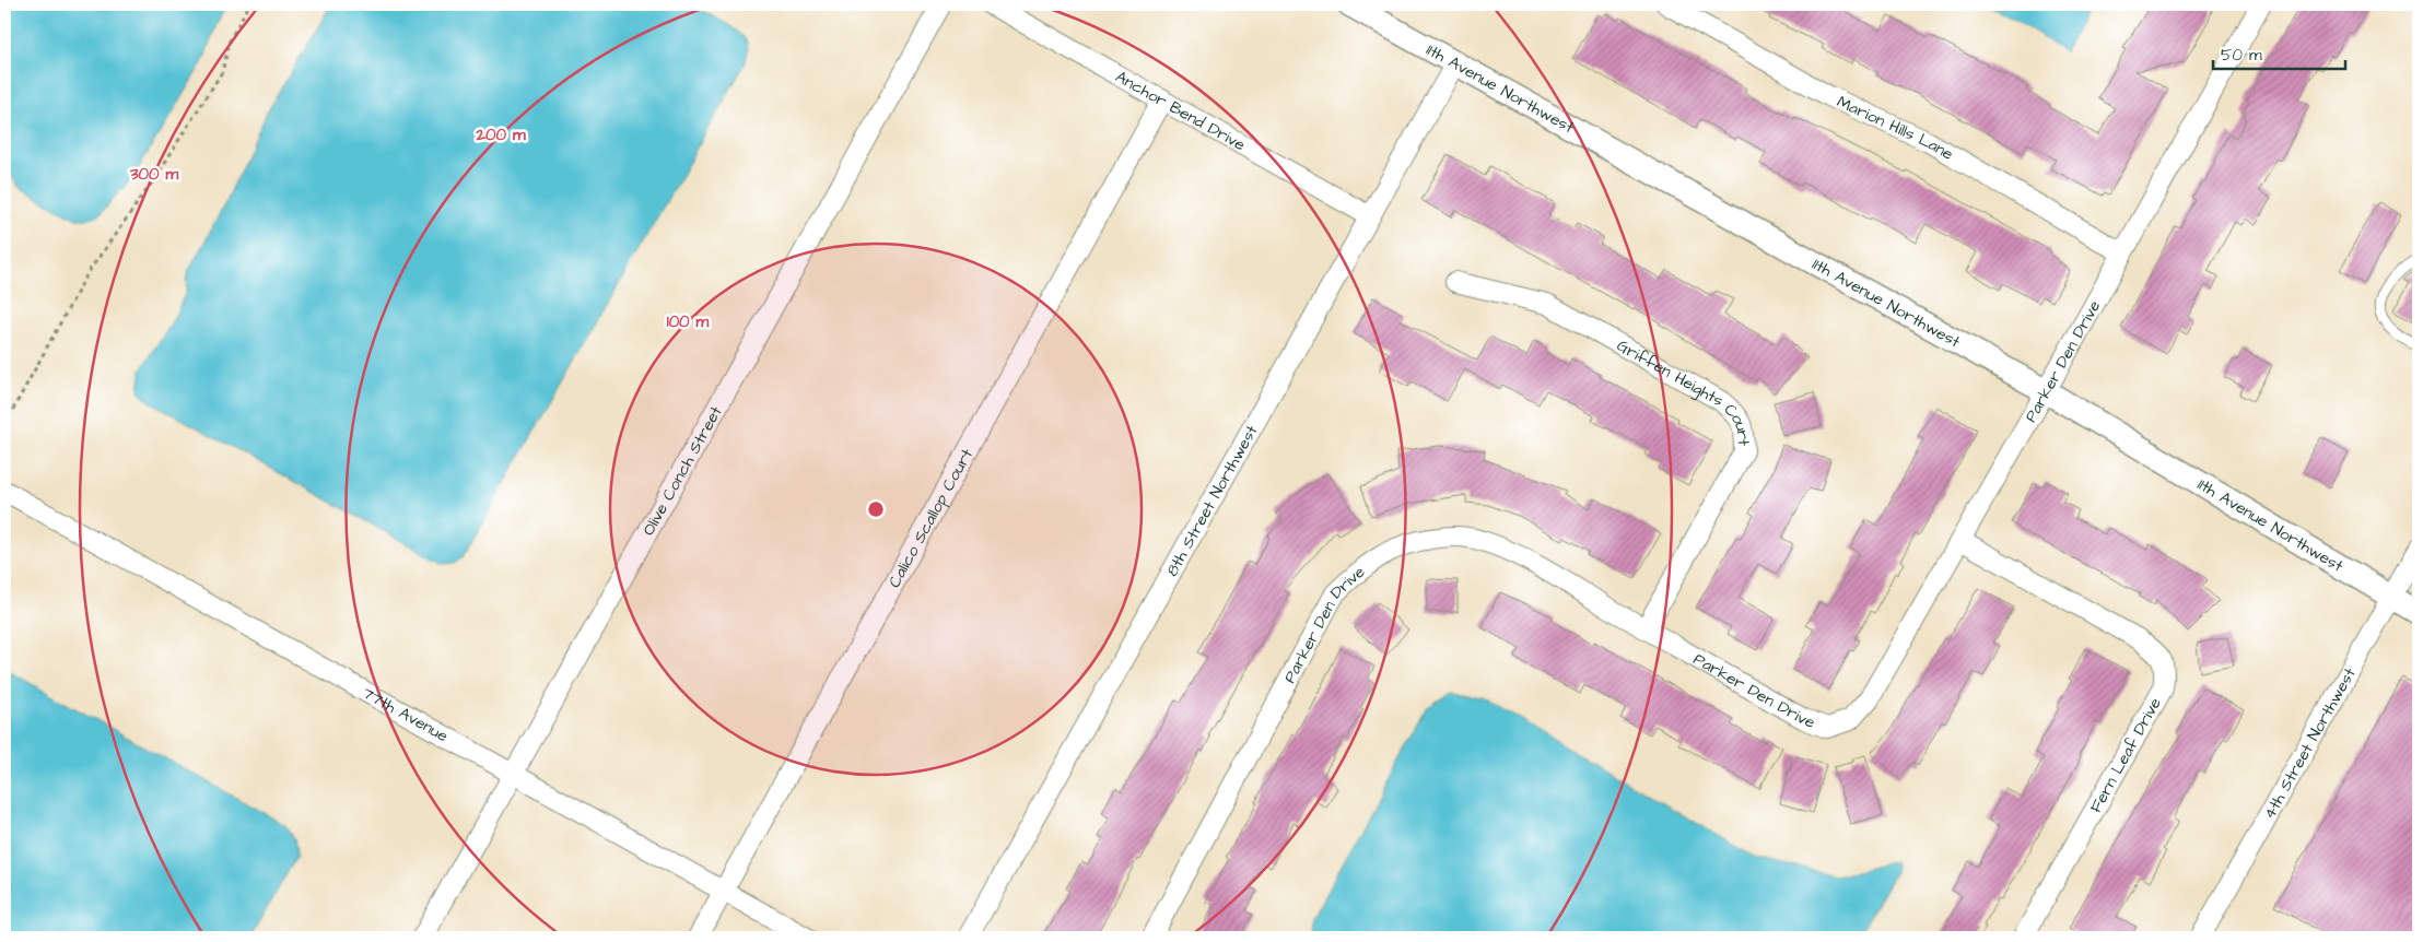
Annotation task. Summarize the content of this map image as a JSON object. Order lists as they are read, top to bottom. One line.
{"streets":{"street":["11th Avenue Northwest","Anchor Bend Drive","Marion Hills Lane","Parker Den Drive","Griffen Heights Court","Olive Conch Street","8th Street Northwest","Calico Scallop Court","77th Avenue","4th Street Northwest","Fern Leaf Drive"]},"crossings":[["11th Avenue Northwest","Parker Den Drive"],["11th Avenue Northwest","8th Street Northwest"],["11th Avenue Northwest","4th Street Northwest"],["Anchor Bend Drive","8th Street Northwest"],["Anchor Bend Drive","Calico Scallop Court"],["Marion Hills Lane","Parker Den Drive"],["Parker Den Drive","Griffen Heights Court"],["Parker Den Drive","Fern Leaf Drive"],["Olive Conch Street","77th Avenue"],["Calico Scallop Court","77th Avenue"]],"scale_bar":"50 m","rings":["200 m","300 m","100 m"]}
